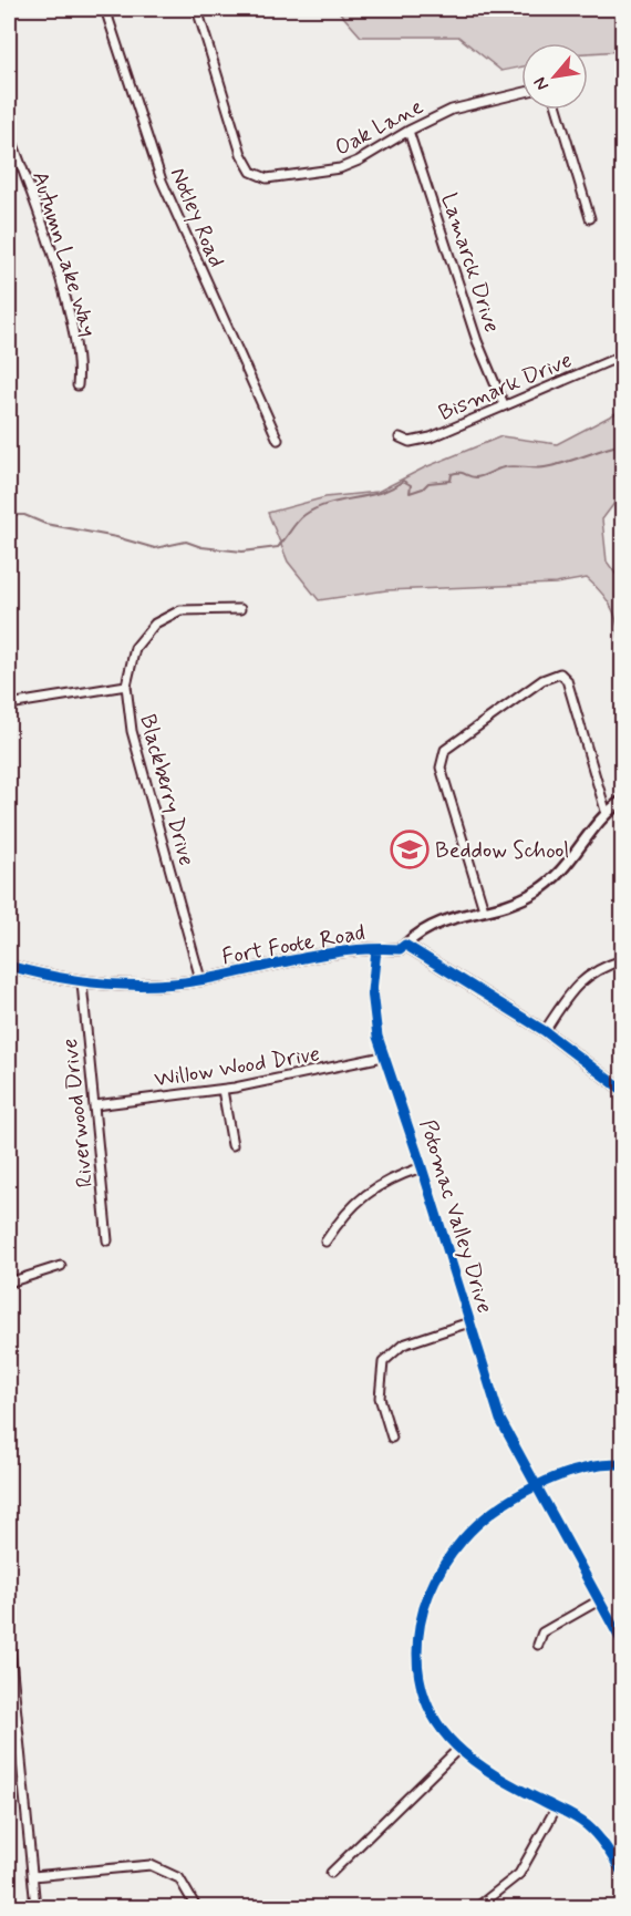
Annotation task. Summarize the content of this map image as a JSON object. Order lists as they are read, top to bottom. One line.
{"streets":{"street":["Oak Lane","Notley Road","Autumn Lake Way","Lamarck Drive","Bismark Drive","Blackberry Drive","Fort Foote Road","Willow Wood Drive","Riverwood Drive","Potomac Valley Drive"]},"crossings":[["Oak Lane","Lamarck Drive"],["Lamarck Drive","Bismark Drive"],["Blackberry Drive","Fort Foote Road"],["Fort Foote Road","Riverwood Drive"],["Fort Foote Road","Potomac Valley Drive"],["Willow Wood Drive","Riverwood Drive"],["Willow Wood Drive","Potomac Valley Drive"]],"places":{"school or university":["Beddow School"]},"north":"bottom left"}
